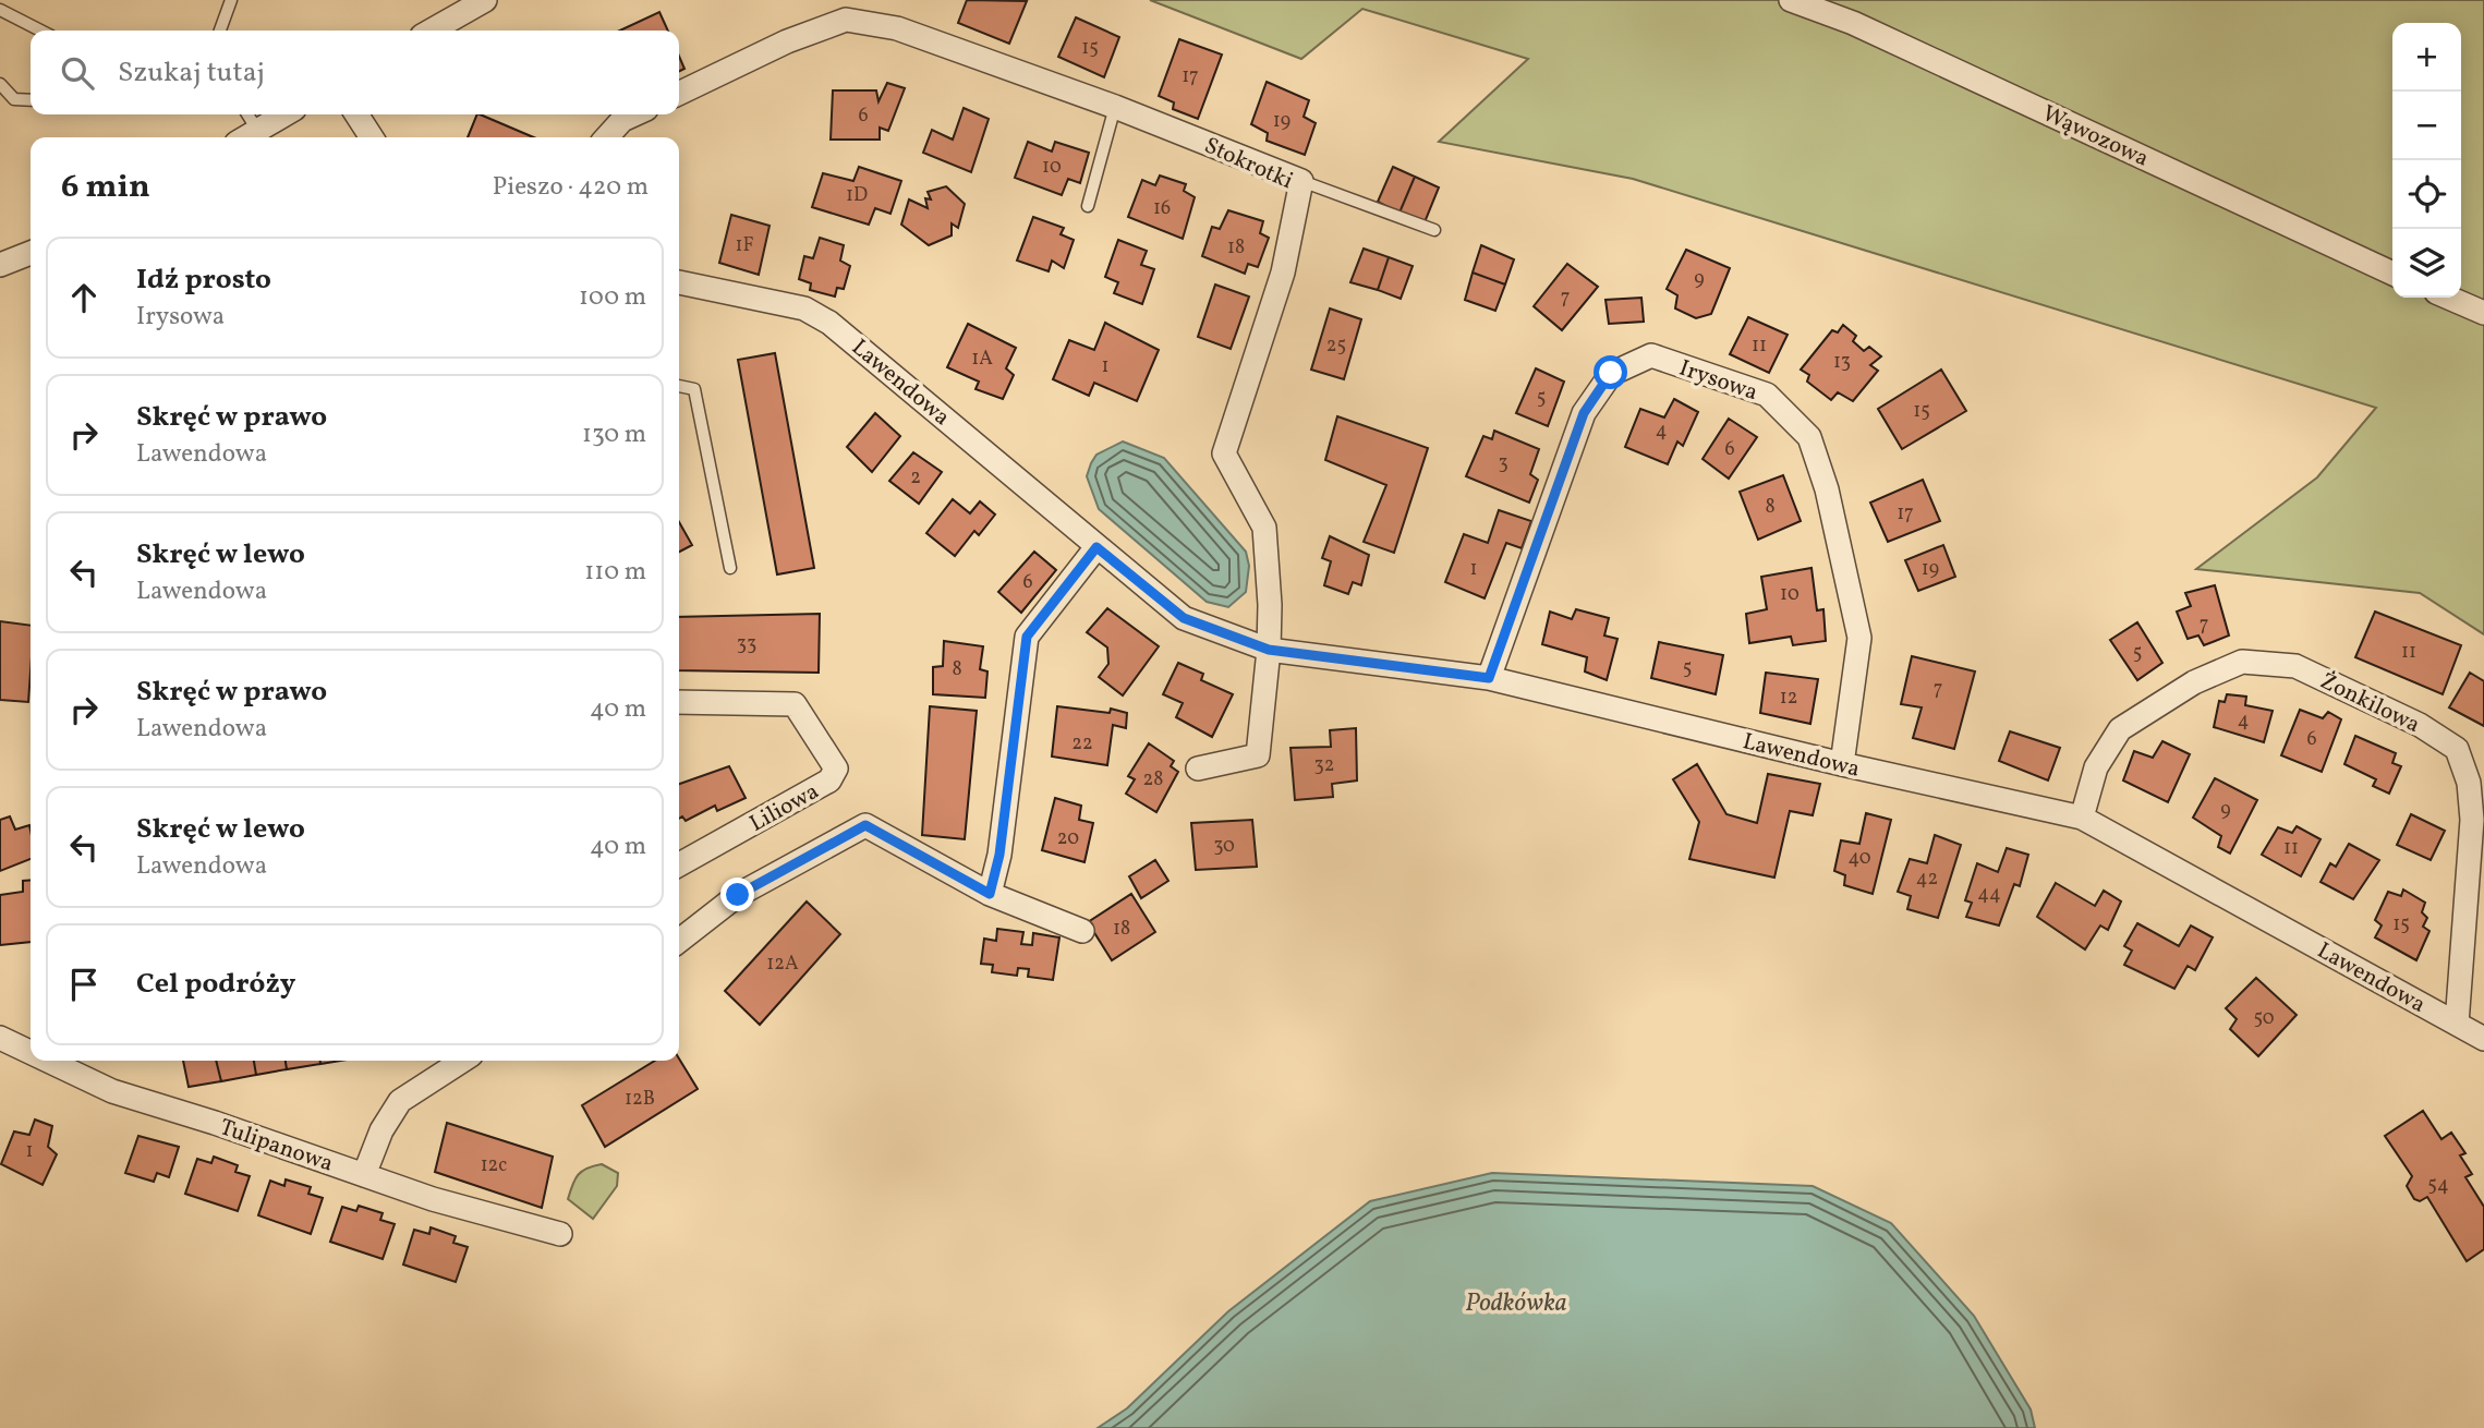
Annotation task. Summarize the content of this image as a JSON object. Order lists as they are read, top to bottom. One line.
{"streets":{"street":["Wąwozowa","Stokrotki","Irysowa","Lawendowa","Żonkilowa","Liliowa","Tulipanowa"]},"crossings":[["Stokrotki","Lawendowa"],["Irysowa","Lawendowa"],["Lawendowa","Żonkilowa"]],"water":["Podkówka"],"house_numbers":["15","17","6","19","10","1D","16","1F","18","9","7","25","11","1A","13","1","5","15","4","6","3","2","8","17","1","19","6","10","7","33","11","5","5","8","7","12","4","6","22","32","28","9","20","30","11","40","42","44","15","18","12A","50","12B","1","12c","54"],"page":{"map_buttons":["+","−"],"search":"Szukaj tutaj","heading":["6 min","Pieszo · 420 m"],"list":[["Idź prosto","Irysowa","100 m"],["Skręć w prawo","Lawendowa","130 m"],["Skręć w lewo","Lawendowa","110 m"],["Skręć w prawo","Lawendowa","40 m"],["Skręć w lewo","Lawendowa","40 m"],"Cel podróży"]}}
